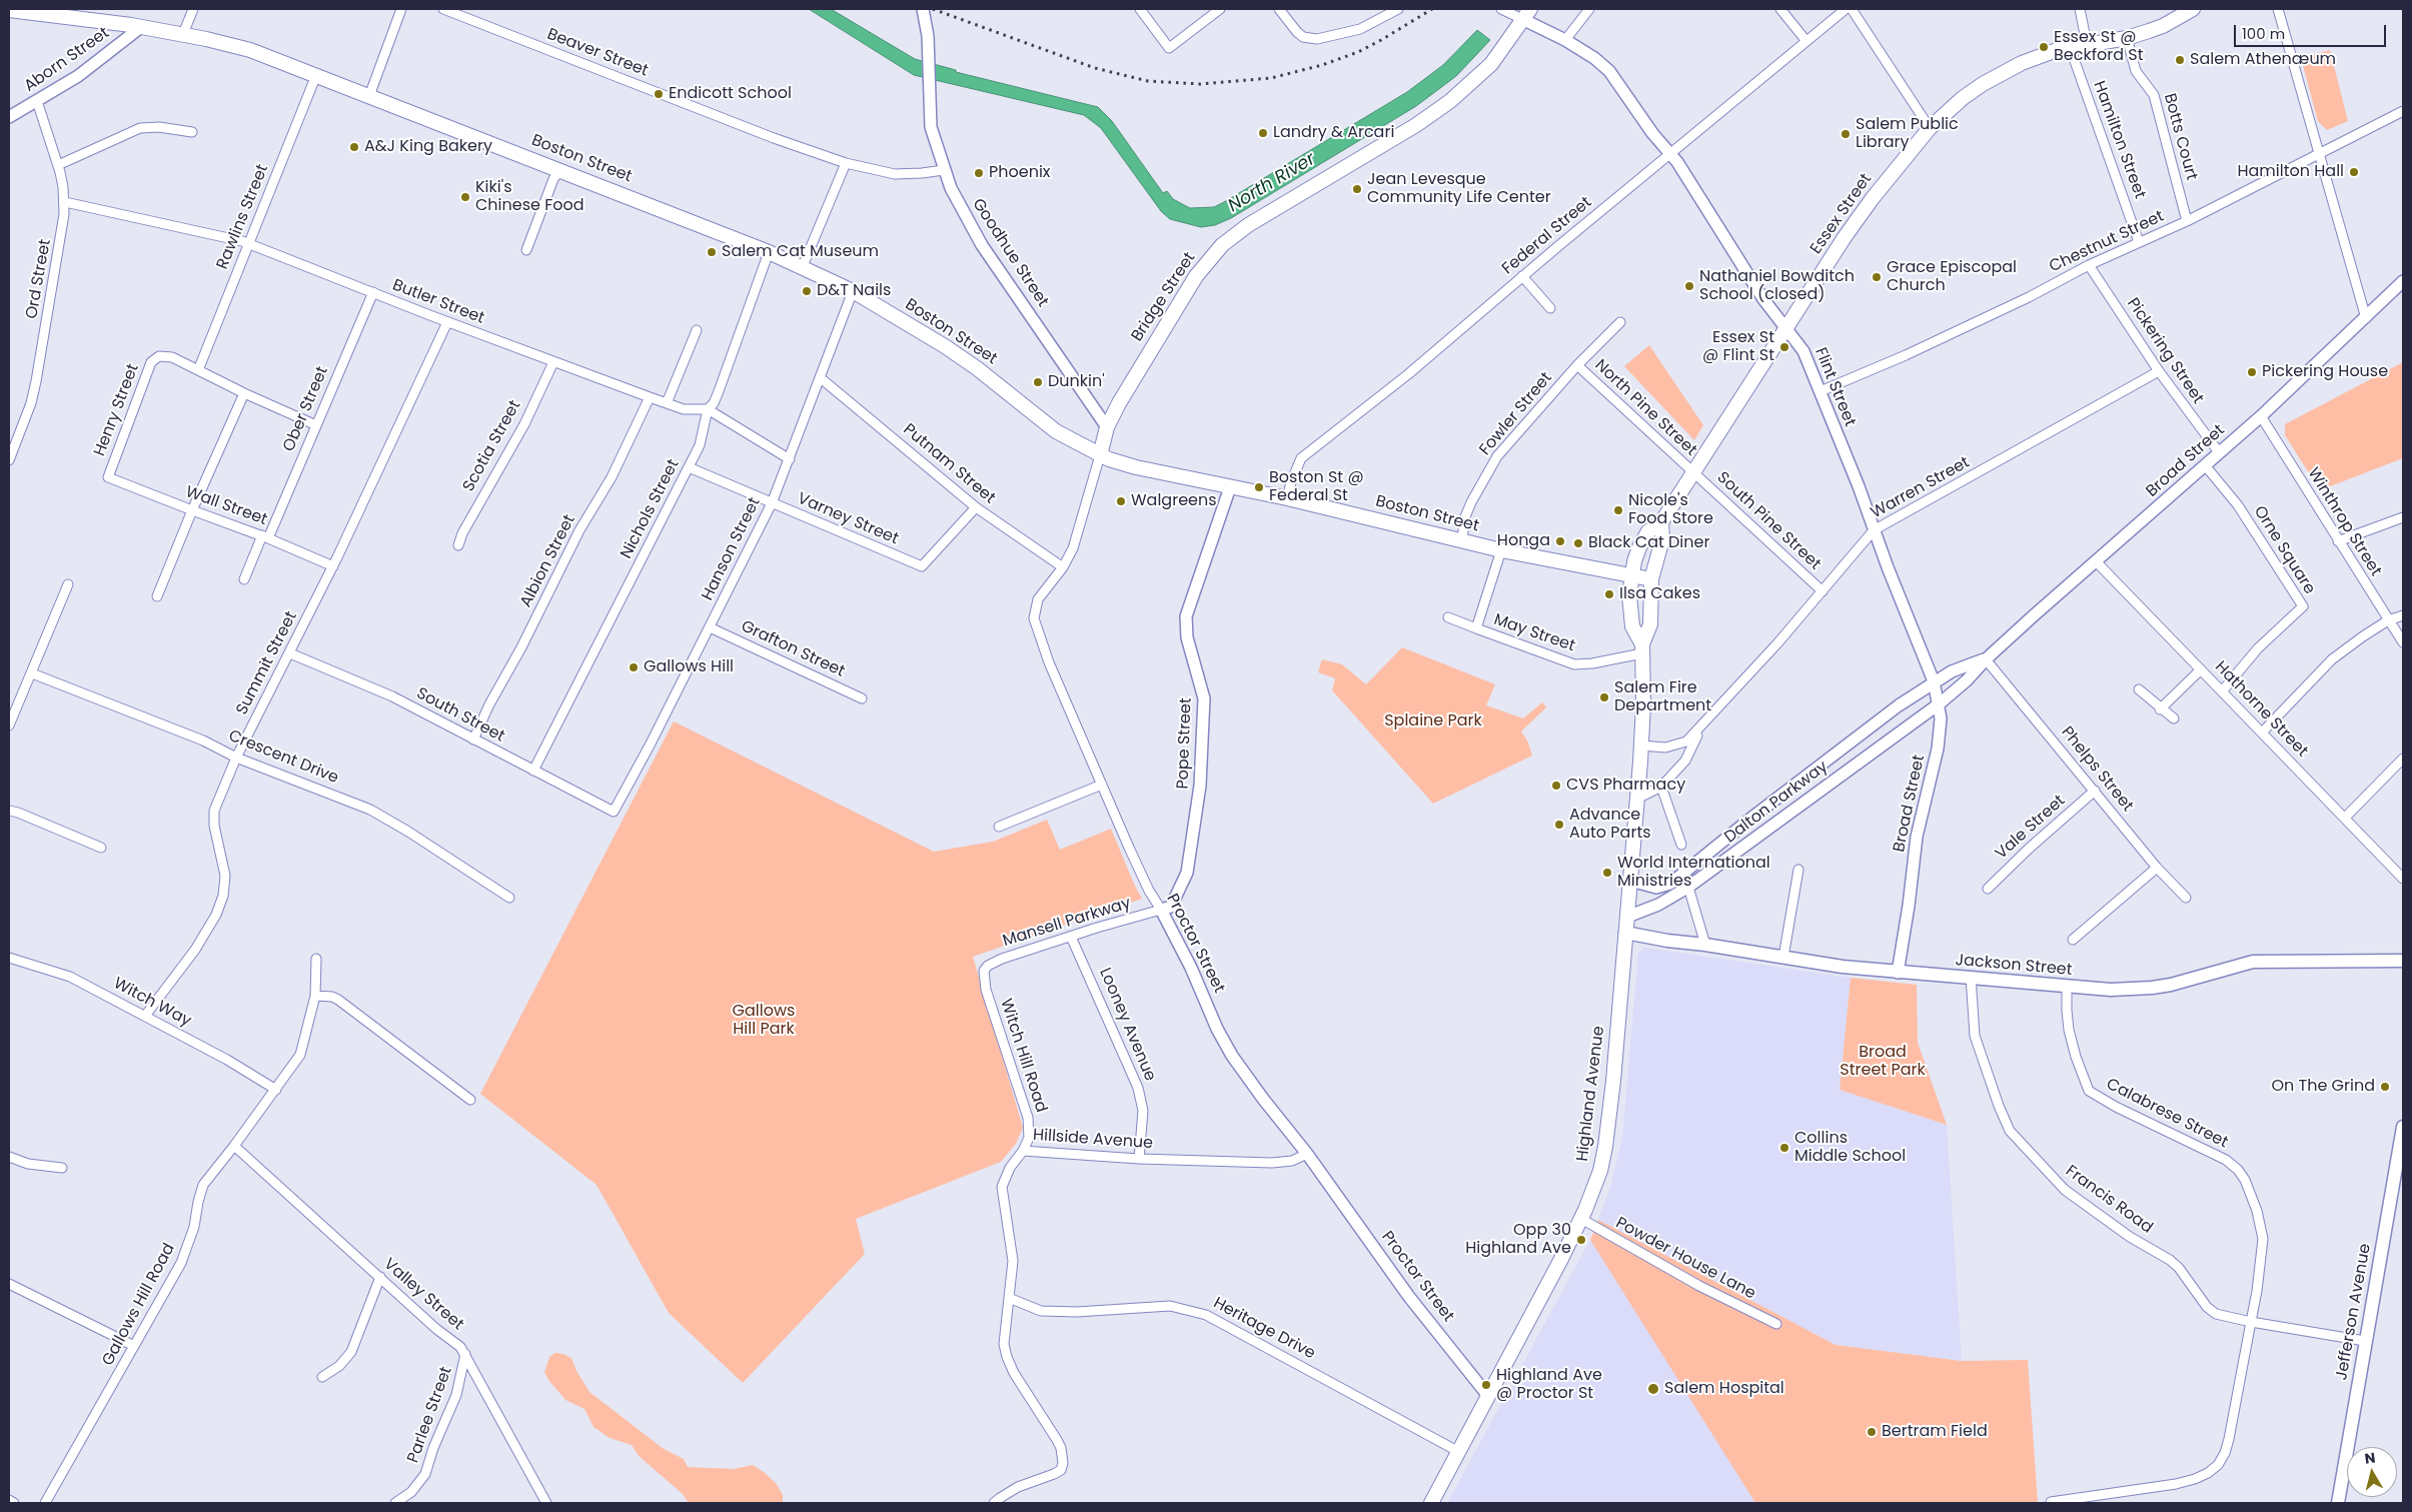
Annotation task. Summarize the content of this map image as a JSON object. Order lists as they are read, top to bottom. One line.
{"streets":{"main road":["Boston Street","Essex Street","Bridge Street","Jackson Street","Highland Avenue","Jefferson Avenue"],"street":["Beaver Street","Aborn Street","Botts Court","Hamilton Street","Rawlins Street","Federal Street","Chestnut Street","Goodhue Street","Ord Street","Butler Street","Pickering Street","Flint Street","North Pine Street","Ober Street","Henry Street","Fowler Street","Scotia Street","Broad Street","Putnam Street","Warren Street","Wall Street","Nichols Street","Varney Street","South Pine Street","Winthrop Street","Hanson Street","Orne Square","Albion Street","May Street","Grafton Street","Summit Street","Hathorne Street","South Street","Pope Street","Crescent Drive","Phelps Street","Dalton Parkway","Vale Street","Mansell Parkway","Proctor Street","Witch Way","Looney Avenue","Witch Hill Road","Calabrese Street","Hillside Avenue","Francis Road","Powder House Lane","Valley Street","Gallows Hill Road","Heritage Drive","Parlee Street"]},"crossings":[["Beaver Street","Goodhue Street"],["Aborn Street","Boston Street"],["Aborn Street","Ord Street"],["Botts Court","Essex Street"],["Botts Court","Chestnut Street"],["Hamilton Street","Essex Street"],["Hamilton Street","Chestnut Street"],["Boston Street","Essex Street"],["Boston Street","Rawlins Street"],["Boston Street","Federal Street"],["Boston Street","Bridge Street"],["Boston Street","Fowler Street"],["Boston Street","Nichols Street"],["Boston Street","Hanson Street"],["Boston Street","May Street"],["Boston Street","Pope Street"],["Boston Street","Proctor Street"],["Essex Street","Flint Street"],["Essex Street","North Pine Street"],["Essex Street","Warren Street"],["Essex Street","South Pine Street"],["Essex Street","May Street"],["Essex Street","Highland Avenue"],["Rawlins Street","Butler Street"],["Rawlins Street","Henry Street"],["Federal Street","Flint Street"],["Chestnut Street","Pickering Street"],["Chestnut Street","Flint Street"],["Goodhue Street","Bridge Street"],["Ord Street","Butler Street"],["Bridge Street","Flint Street"],["Bridge Street","Proctor Street"],["Butler Street","Ober Street"],["Butler Street","Scotia Street"],["Butler Street","Nichols Street"],["Butler Street","Albion Street"],["Butler Street","Summit Street"],["Pickering Street","Broad Street"],["Pickering Street","Warren Street"],["Flint Street","Broad Street"],["Flint Street","Warren Street"],["Flint Street","Dalton Parkway"],["North Pine Street","Fowler Street"],["North Pine Street","South Pine Street"],["Ober Street","Wall Street"],["Henry Street","Wall Street"],["Broad Street","Winthrop Street"],["Broad Street","Orne Square"],["Broad Street","Hathorne Street"],["Broad Street","Phelps Street"],["Broad Street","Dalton Parkway"],["Broad Street","Jackson Street"],["Putnam Street","Varney Street"],["Putnam Street","Hanson Street"],["Putnam Street","Proctor Street"],["Warren Street","South Pine Street"],["Warren Street","Highland Avenue"],["Wall Street","Summit Street"],["Nichols Street","Varney Street"],["Nichols Street","South Street"],["Varney Street","Hanson Street"],["Hanson Street","Grafton Street"],["Hanson Street","South Street"],["Orne Square","Hathorne Street"],["Albion Street","South Street"],["Summit Street","South Street"],["Summit Street","Crescent Drive"],["Summit Street","Witch Way"],["Pope Street","Mansell Parkway"],["Pope Street","Proctor Street"],["Phelps Street","Vale Street"],["Dalton Parkway","Highland Avenue"],["Mansell Parkway","Proctor Street"],["Mansell Parkway","Looney Avenue"],["Mansell Parkway","Witch Hill Road"],["Proctor Street","Highland Avenue"],["Proctor Street","Hillside Avenue"],["Jackson Street","Highland Avenue"],["Jackson Street","Calabrese Street"],["Jackson Street","Francis Road"],["Witch Way","Gallows Hill Road"],["Looney Avenue","Hillside Avenue"],["Witch Hill Road","Hillside Avenue"],["Highland Avenue","Powder House Lane"],["Highland Avenue","Heritage Drive"],["Calabrese Street","Francis Road"],["Hillside Avenue","Heritage Drive"],["Francis Road","Jefferson Avenue"],["Valley Street","Gallows Hill Road"],["Valley Street","Parlee Street"]],"water":["North River"],"parks":["Splaine Park","Gallows Hill Park","Broad Street Park"],"places":["Essex St @ Beckford St","Salem Athenæum","Endicott School","Landry & Arcari","Salem Public Library","A&J King Bakery","Hamilton Hall","Phoenix","Jean Levesque Community Life Center","Kiki's Chinese Food","Salem Cat Museum","Grace Episcopal Church","Nathaniel Bowditch School (closed)","D&T Nails","Essex St @ Flint St","Pickering House","Dunkin'","Boston St @ Federal St","Walgreens","Nicole's Food Store","Honga","Black Cat Diner","Ilsa Cakes","Gallows Hill","Salem Fire Department","CVS Pharmacy","Advance Auto Parts","World International Ministries","On The Grind","Collins Middle School","Opp 30 Highland Ave","Highland Ave @ Proctor St","Salem Hospital","Bertram Field"],"scale_bar":"100 m","north":"top"}
